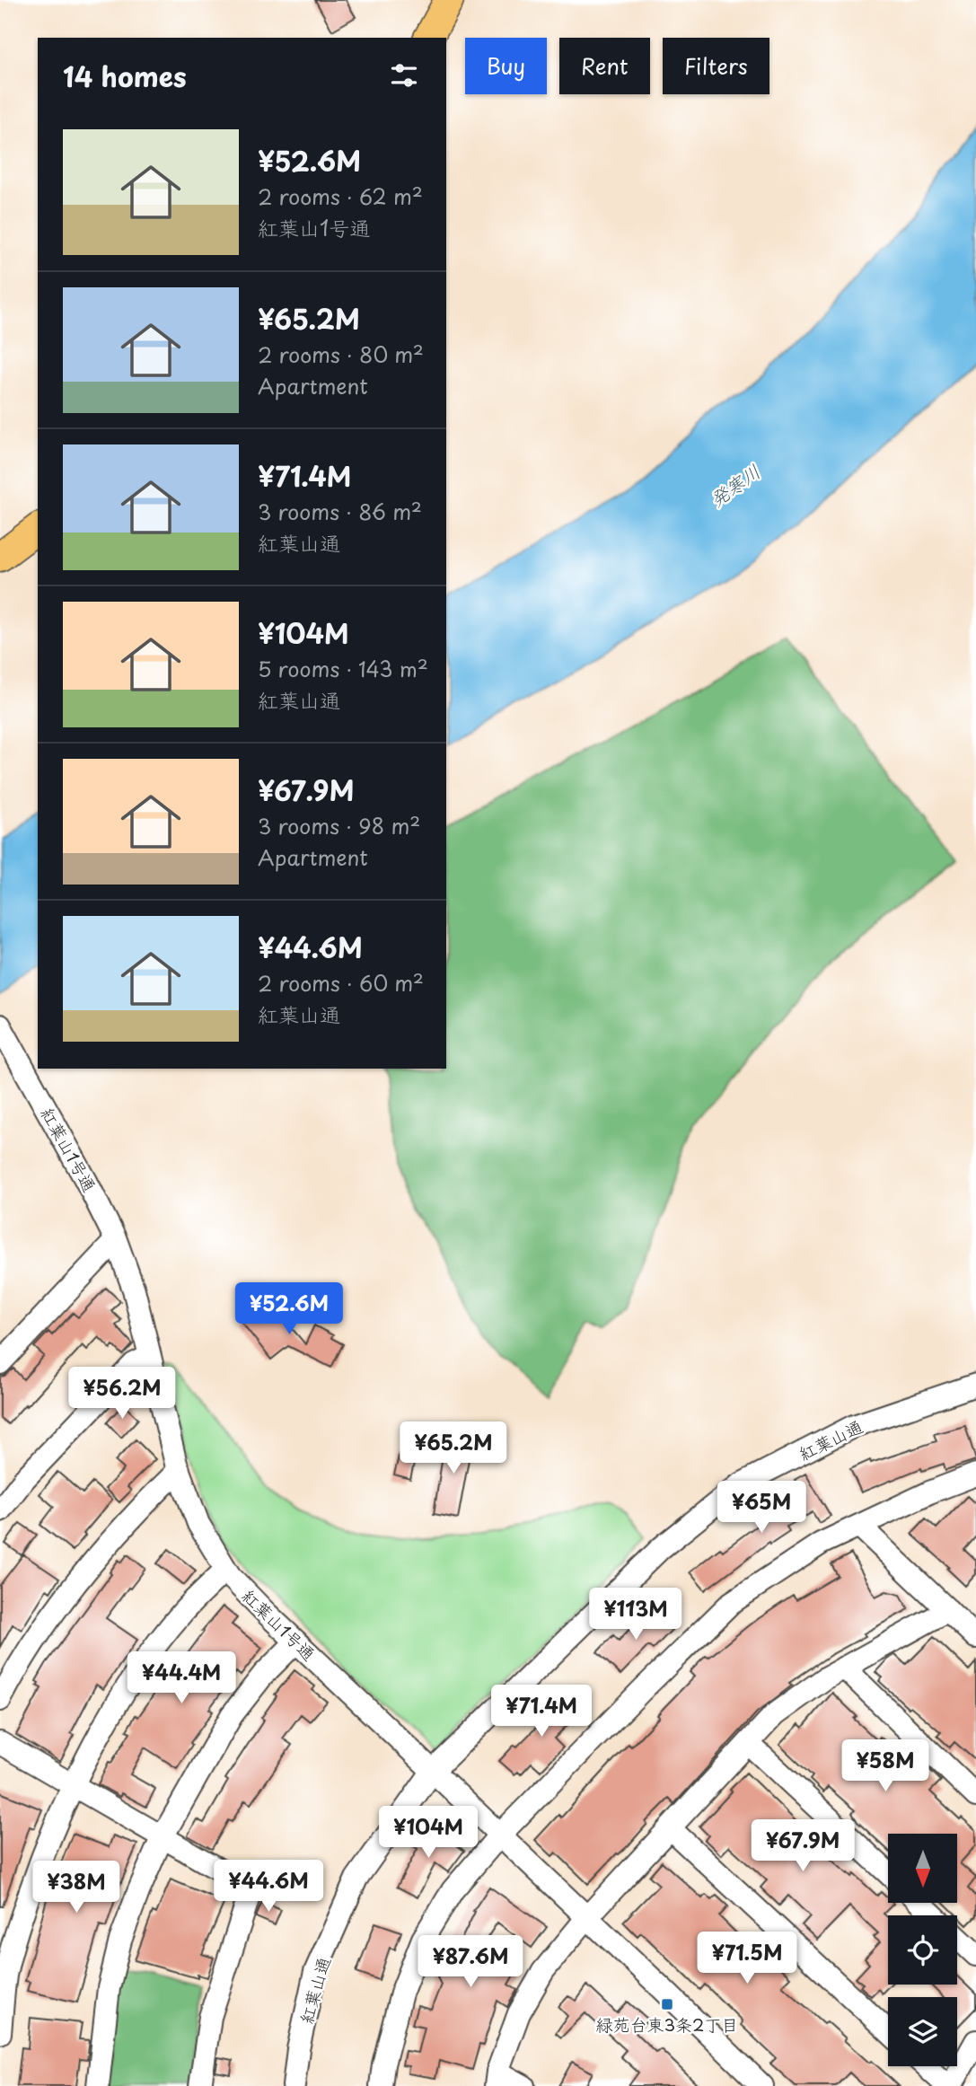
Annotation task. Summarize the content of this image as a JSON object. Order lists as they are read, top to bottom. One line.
{"streets":{"street":["紅葉山1号通","紅葉山通"]},"crossings":[["紅葉山1号通","紅葉山通"]],"water":["発寒川"],"places":{"transit":["緑苑台東3条2丁目"]},"north":"bottom","page":{"chip":["Buy","Rent","Filters"],"heading":"14 homes","list":[{"name":"¥52.6M","note":"2 rooms · 62 m² · 紅葉山1号通"},{"name":"¥65.2M","note":"2 rooms · 80 m² · Apartment"},{"name":"¥71.4M","note":"3 rooms · 86 m² · 紅葉山通"},{"name":"¥104M","note":"5 rooms · 143 m² · 紅葉山通"},{"name":"¥67.9M","note":"3 rooms · 98 m² · Apartment"},{"name":"¥44.6M","note":"2 rooms · 60 m² · 紅葉山通"}],"price":["¥52.6M","¥56.2M","¥65.2M","¥65M","¥113M","¥44.4M","¥71.4M","¥58M","¥104M","¥67.9M","¥44.6M","¥38M","¥71.5M","¥87.6M"]}}
